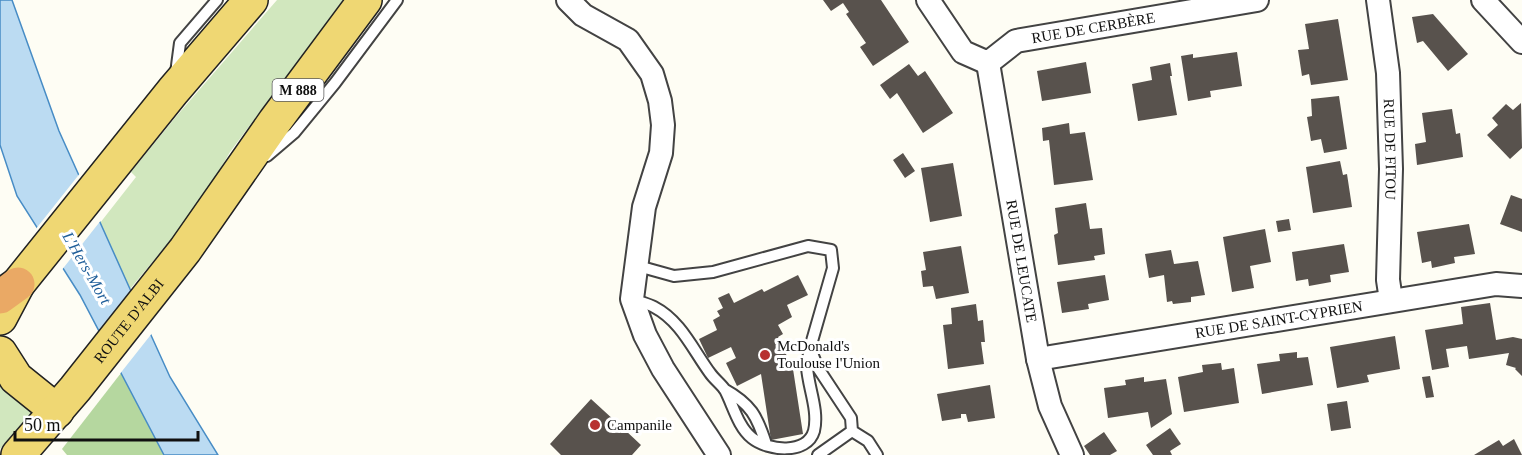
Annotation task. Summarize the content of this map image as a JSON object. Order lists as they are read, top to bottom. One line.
{"streets":{"main road":["M 888","ROUTE D'ALBI"],"street":["RUE DE CERBÈRE","RUE DE FITOU","RUE DE LEUCATE","RUE DE SAINT-CYPRIEN"]},"crossings":[["RUE DE CERBÈRE","RUE DE LEUCATE"],["RUE DE FITOU","RUE DE SAINT-CYPRIEN"],["RUE DE LEUCATE","RUE DE SAINT-CYPRIEN"]],"water":["L'Hers-Mort"],"places":["McDonald's Toulouse l'Union","Campanile"],"scale_bar":"50 m"}
